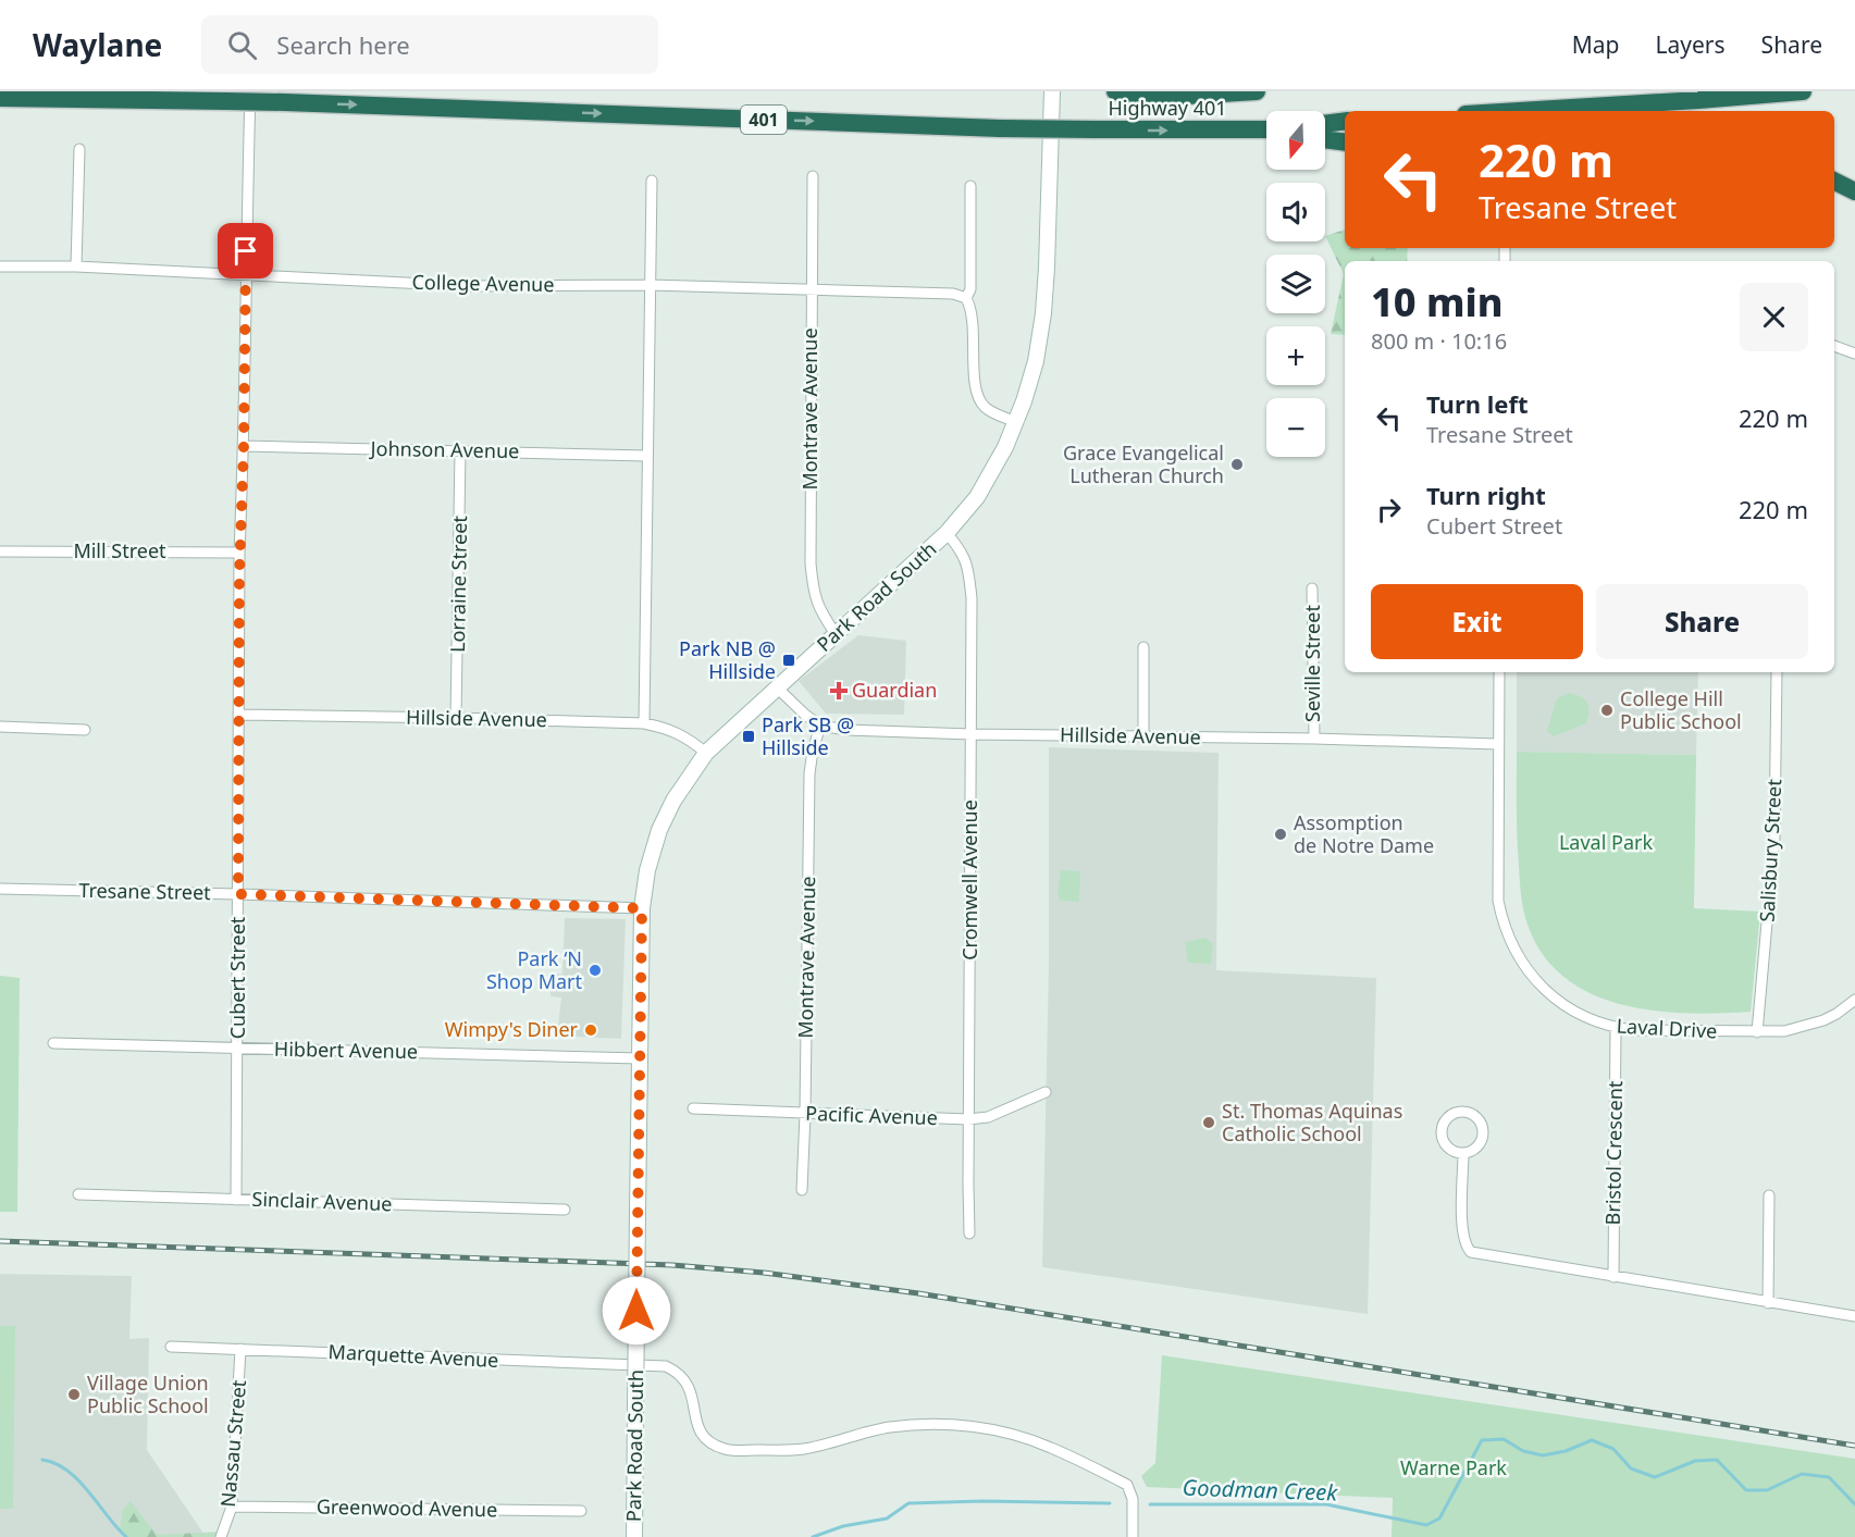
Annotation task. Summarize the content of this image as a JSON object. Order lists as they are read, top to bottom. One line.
{"streets":{"highway":["Highway 401","401"],"main road":["Park Road South"],"street":["College Avenue","Montrave Avenue","Johnson Avenue","Mill Street","Lorraine Street","Seville Street","Hillside Avenue","Salisbury Street","Cromwell Avenue","Tresane Street","Cubert Street","Laval Drive","Hibbert Avenue","Pacific Avenue","Bristol Crescent","Sinclair Avenue","Marquette Avenue","Nassau Street","Greenwood Avenue"]},"crossings":[["College Avenue","Montrave Avenue"],["College Avenue","Cubert Street"],["Montrave Avenue","Park Road South"],["Montrave Avenue","Hillside Avenue"],["Montrave Avenue","Pacific Avenue"],["Johnson Avenue","Lorraine Street"],["Johnson Avenue","Cubert Street"],["Mill Street","Cubert Street"],["Lorraine Street","Hillside Avenue"],["Park Road South","Hillside Avenue"],["Park Road South","Cromwell Avenue"],["Park Road South","Tresane Street"],["Park Road South","Hibbert Avenue"],["Seville Street","Hillside Avenue"],["Hillside Avenue","Cromwell Avenue"],["Hillside Avenue","Cubert Street"],["Hillside Avenue","Laval Drive"],["Salisbury Street","Laval Drive"],["Cromwell Avenue","Pacific Avenue"],["Tresane Street","Cubert Street"],["Cubert Street","Hibbert Avenue"],["Cubert Street","Sinclair Avenue"],["Laval Drive","Bristol Crescent"],["Marquette Avenue","Nassau Street"],["Nassau Street","Greenwood Avenue"]],"one_way":["Highway 401"],"water":["Goodman Creek"],"parks":["Laval Park","Warne Park"],"places":{"other":["Grace Evangelical Lutheran Church","College Hill Public School","Assomption de Notre Dame","Park ‘N Shop Mart","Wimpy's Diner","St. Thomas Aquinas Catholic School","Village Union Public School"],"transit":["Park NB @ Hillside","Park SB @ Hillside"],"health":["Guardian"]},"north":"bottom","page":{"header":"Waylane","search":"Search here","nav":["Map","Layers","Share"],"map_buttons":["+","−"],"turn":["220 m","Tresane Street"],"heading":["10 min","800 m · 10:16"],"list":[{"name":"Turn left","note":"Tresane Street","value":"220 m"},{"name":"Turn right","note":"Cubert Street","value":"220 m"}],"buttons":["Exit","Share"]}}
